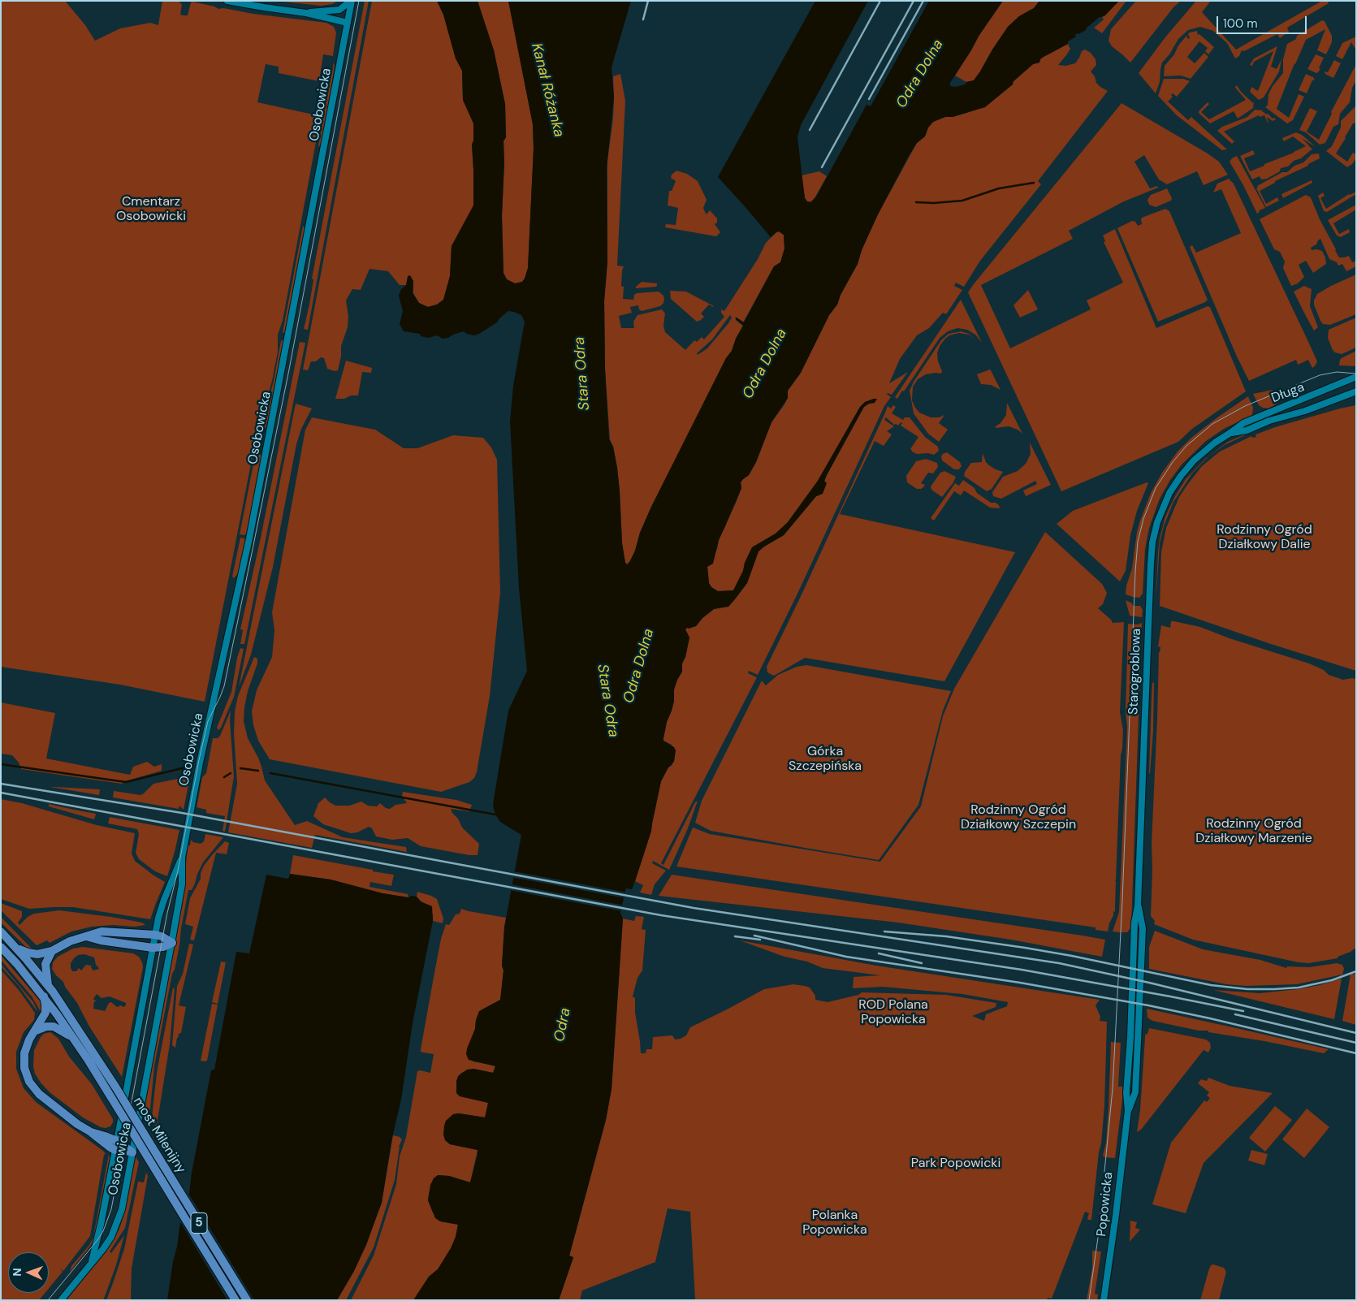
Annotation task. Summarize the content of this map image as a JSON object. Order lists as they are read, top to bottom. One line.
{"streets":{"main road":["most Milenijny","5"],"street":["Osobowicka","Długa","Starogroblowa","Popowicka"]},"crossings":[["Długa","Starogroblowa"],["Starogroblowa","Popowicka"],["most Milenijny","5"]],"water":["Odra Dolna","Kanał Różanka","Stara Odra","Odra"],"parks":["Cmentarz Osobowicki","Rodzinny Ogród Działkowy Dalie","Górka Szczepińska","Rodzinny Ogród Działkowy Szczepin","Rodzinny Ogród Działkowy Marzenie","ROD Polana Popowicka","Park Popowicki","Polanka Popowicka"],"scale_bar":"100 m","north":"left"}
